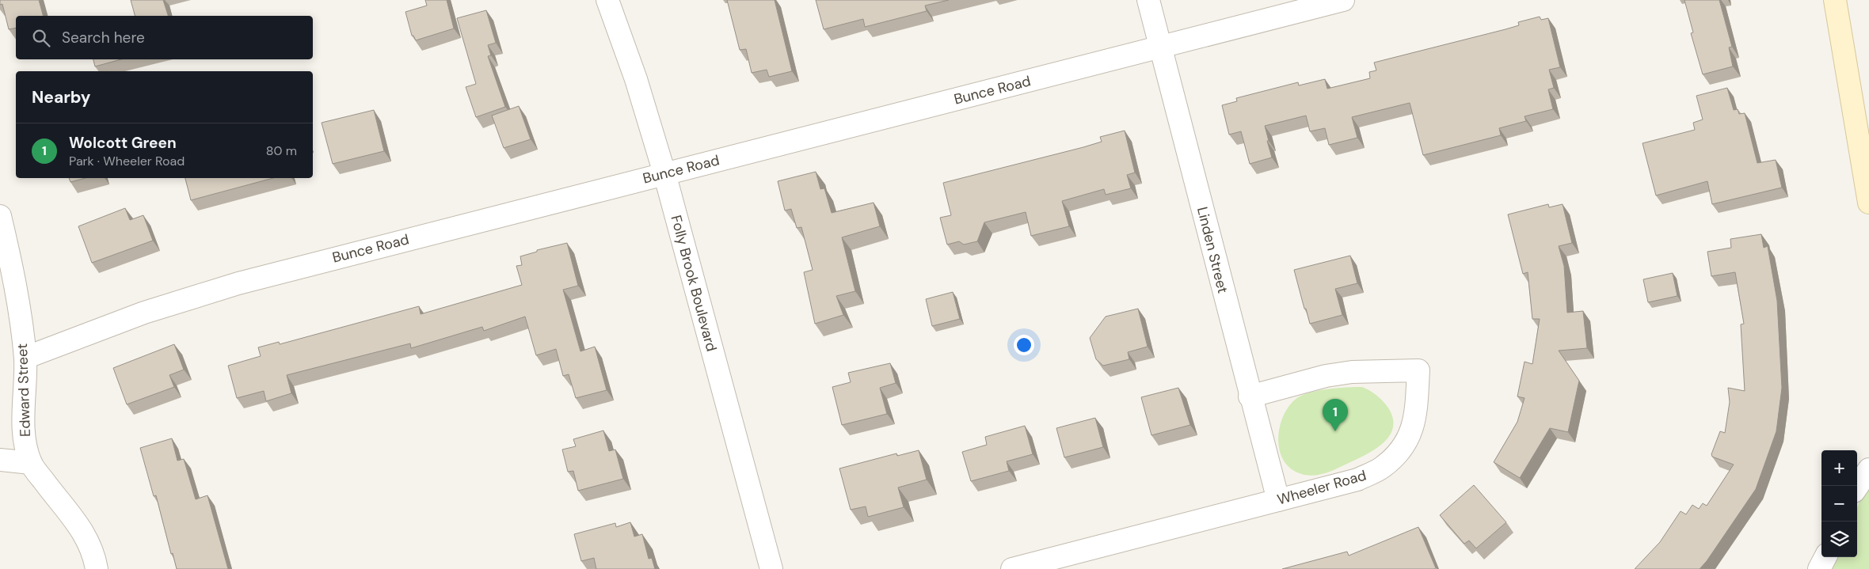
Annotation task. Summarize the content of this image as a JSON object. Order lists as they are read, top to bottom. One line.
{"streets":{"street":["Bunce Road","Linden Street","Folly Brook Boulevard","Edward Street","Wheeler Road"]},"crossings":[["Bunce Road","Linden Street"],["Bunce Road","Folly Brook Boulevard"],["Bunce Road","Edward Street"],["Linden Street","Wheeler Road"]],"page":{"search":"Search here","heading":"Nearby","list":[{"mark":"1","name":"Wolcott Green","note":"Park · Wheeler Road","value":"80 m"}],"pins":"1","map_buttons":["+","−"]}}
